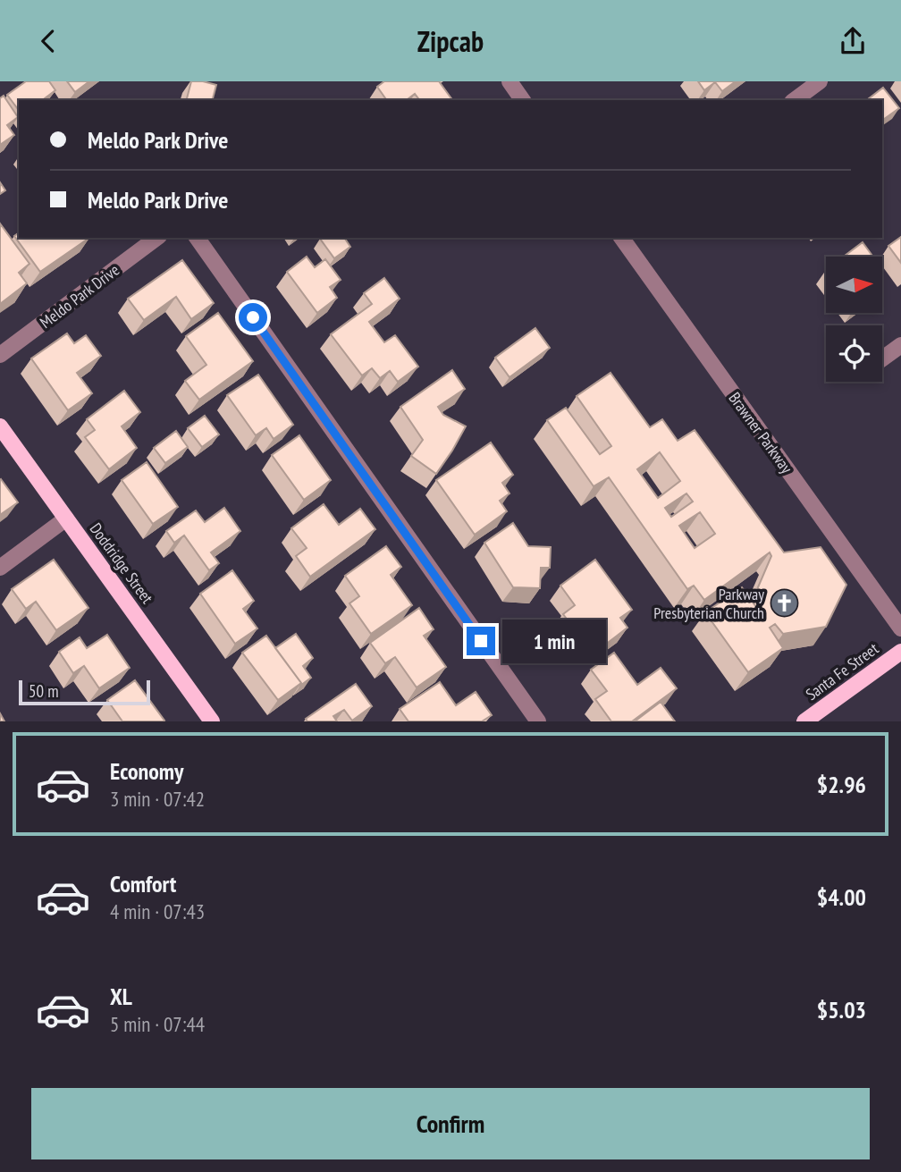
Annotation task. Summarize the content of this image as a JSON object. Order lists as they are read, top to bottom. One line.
{"streets":{"main road":["Doddridge Street","Santa Fe Street"],"street":["Meldo Park Drive","Brawner Parkway"]},"places":{"church":["Parkway Presbyterian Church"]},"scale_bar":"50 m","north":"right","page":{"header":"Zipcab","banner":["Meldo Park Drive","Meldo Park Drive"],"bubble":"1 min","scale":"50 m","list":[{"name":"Economy","note":"3 min · 07:42","value":"$2.96"},{"name":"Comfort","note":"4 min · 07:43","value":"$4.00"},{"name":"XL","note":"5 min · 07:44","value":"$5.03"}],"buttons":"Confirm"}}
